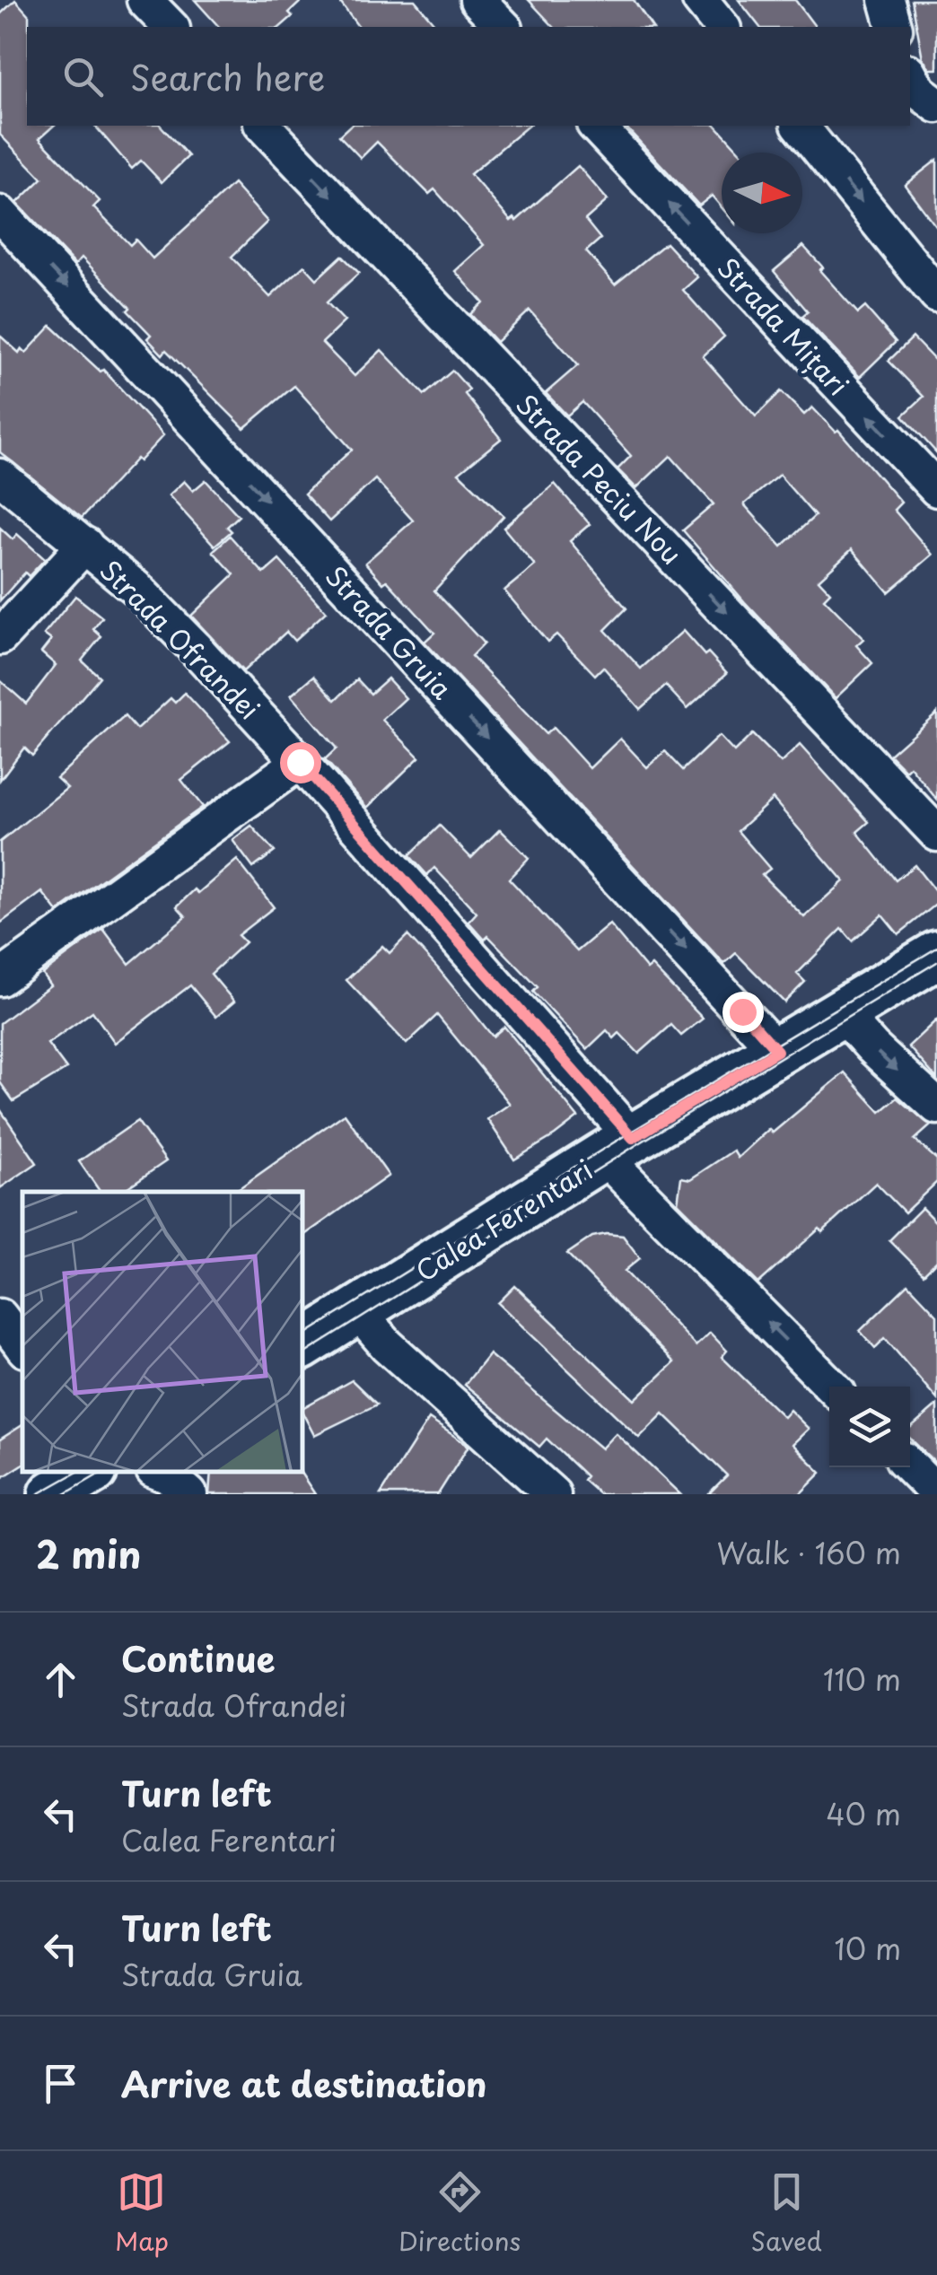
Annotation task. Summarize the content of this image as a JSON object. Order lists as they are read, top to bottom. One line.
{"streets":{"main road":["Calea Ferentari"],"street":["Strada Mițari","Strada Peciu Nou","Strada Gruia","Strada Ofrandei"]},"crossings":[["Strada Gruia","Calea Ferentari"],["Strada Ofrandei","Calea Ferentari"]],"one_way":["Strada Peciu Nou","Strada Gruia"],"north":"right","page":{"search":"Search here","heading":["2 min","Walk · 160 m"],"list":[["Continue","Strada Ofrandei","110 m"],["Turn left","Calea Ferentari","40 m"],["Turn left","Strada Gruia","10 m"],"Arrive at destination"],"nav":["Map","Directions","Saved"]}}
